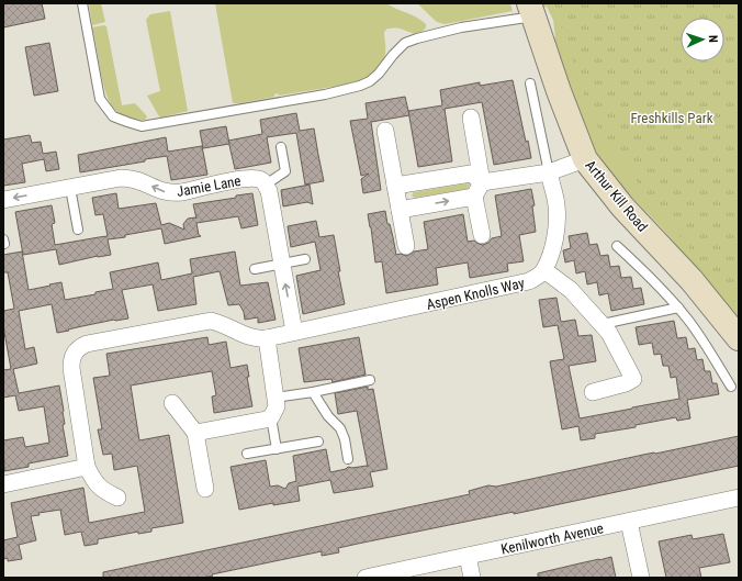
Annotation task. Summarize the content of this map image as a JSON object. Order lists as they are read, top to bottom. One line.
{"streets":{"street":["Jamie Lane","Arthur Kill Road","Aspen Knolls Way","Kenilworth Avenue"]},"one_way":["Jamie Lane"],"parks":["Freshkills Park"],"north":"right"}
